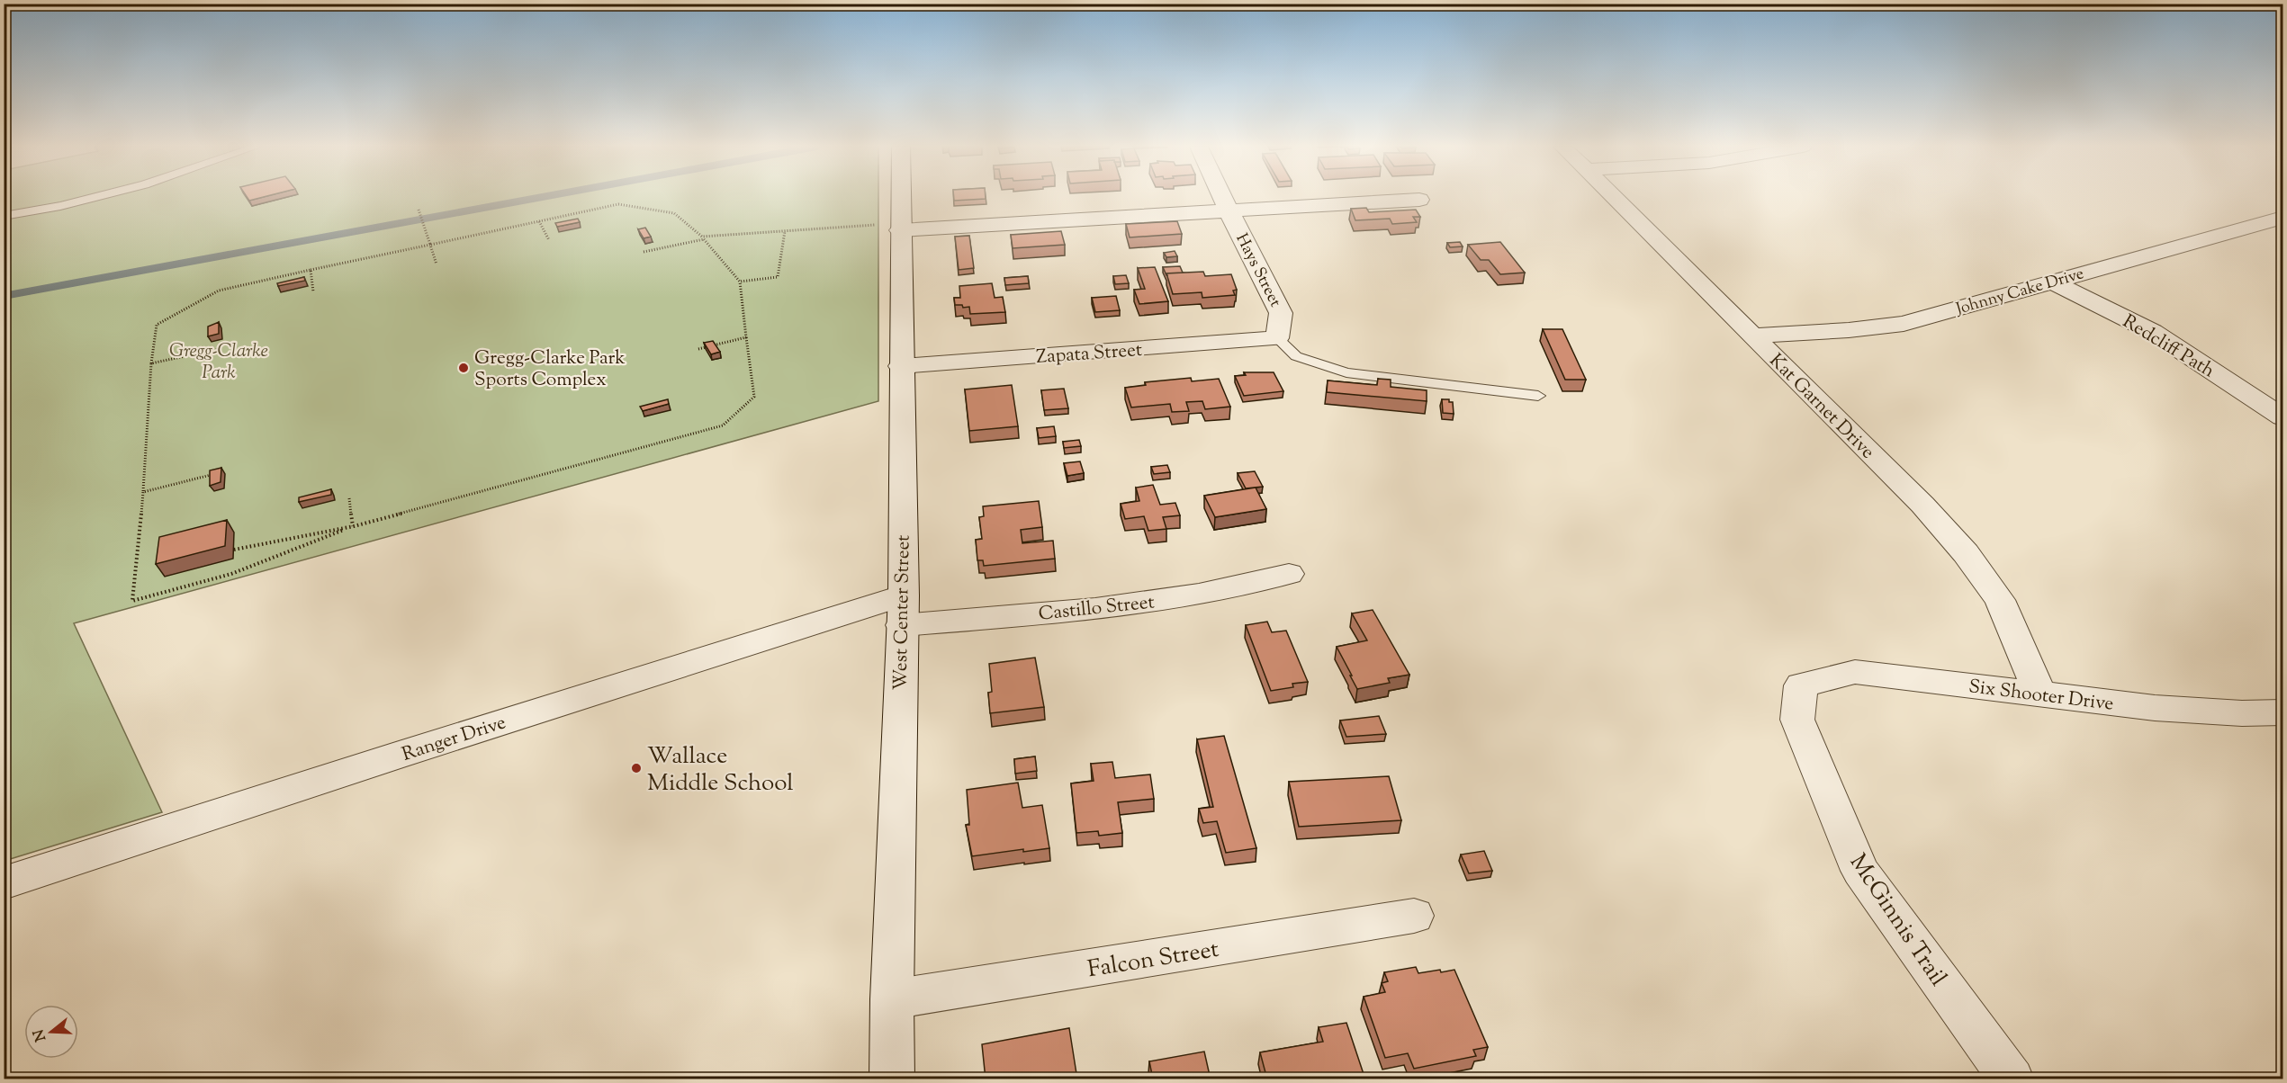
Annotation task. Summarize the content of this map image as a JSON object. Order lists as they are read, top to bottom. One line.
{"streets":{"street":["Hays Street","Johnny Cake Drive","Redcliff Path","Zapata Street","Kat Garnet Drive","Castillo Street","West Center Street","Six Shooter Drive","Ranger Drive","McGinnis Trail","Falcon Street"]},"crossings":[["Hays Street","Zapata Street"],["Johnny Cake Drive","Redcliff Path"],["Johnny Cake Drive","Kat Garnet Drive"],["Zapata Street","West Center Street"],["Kat Garnet Drive","Six Shooter Drive"],["Castillo Street","West Center Street"],["Castillo Street","Ranger Drive"],["West Center Street","Ranger Drive"],["West Center Street","Falcon Street"],["Six Shooter Drive","McGinnis Trail"]],"parks":["Gregg-Clarke Park"],"places":["Gregg-Clarke Park Sports Complex","Wallace Middle School"],"north":"left"}
